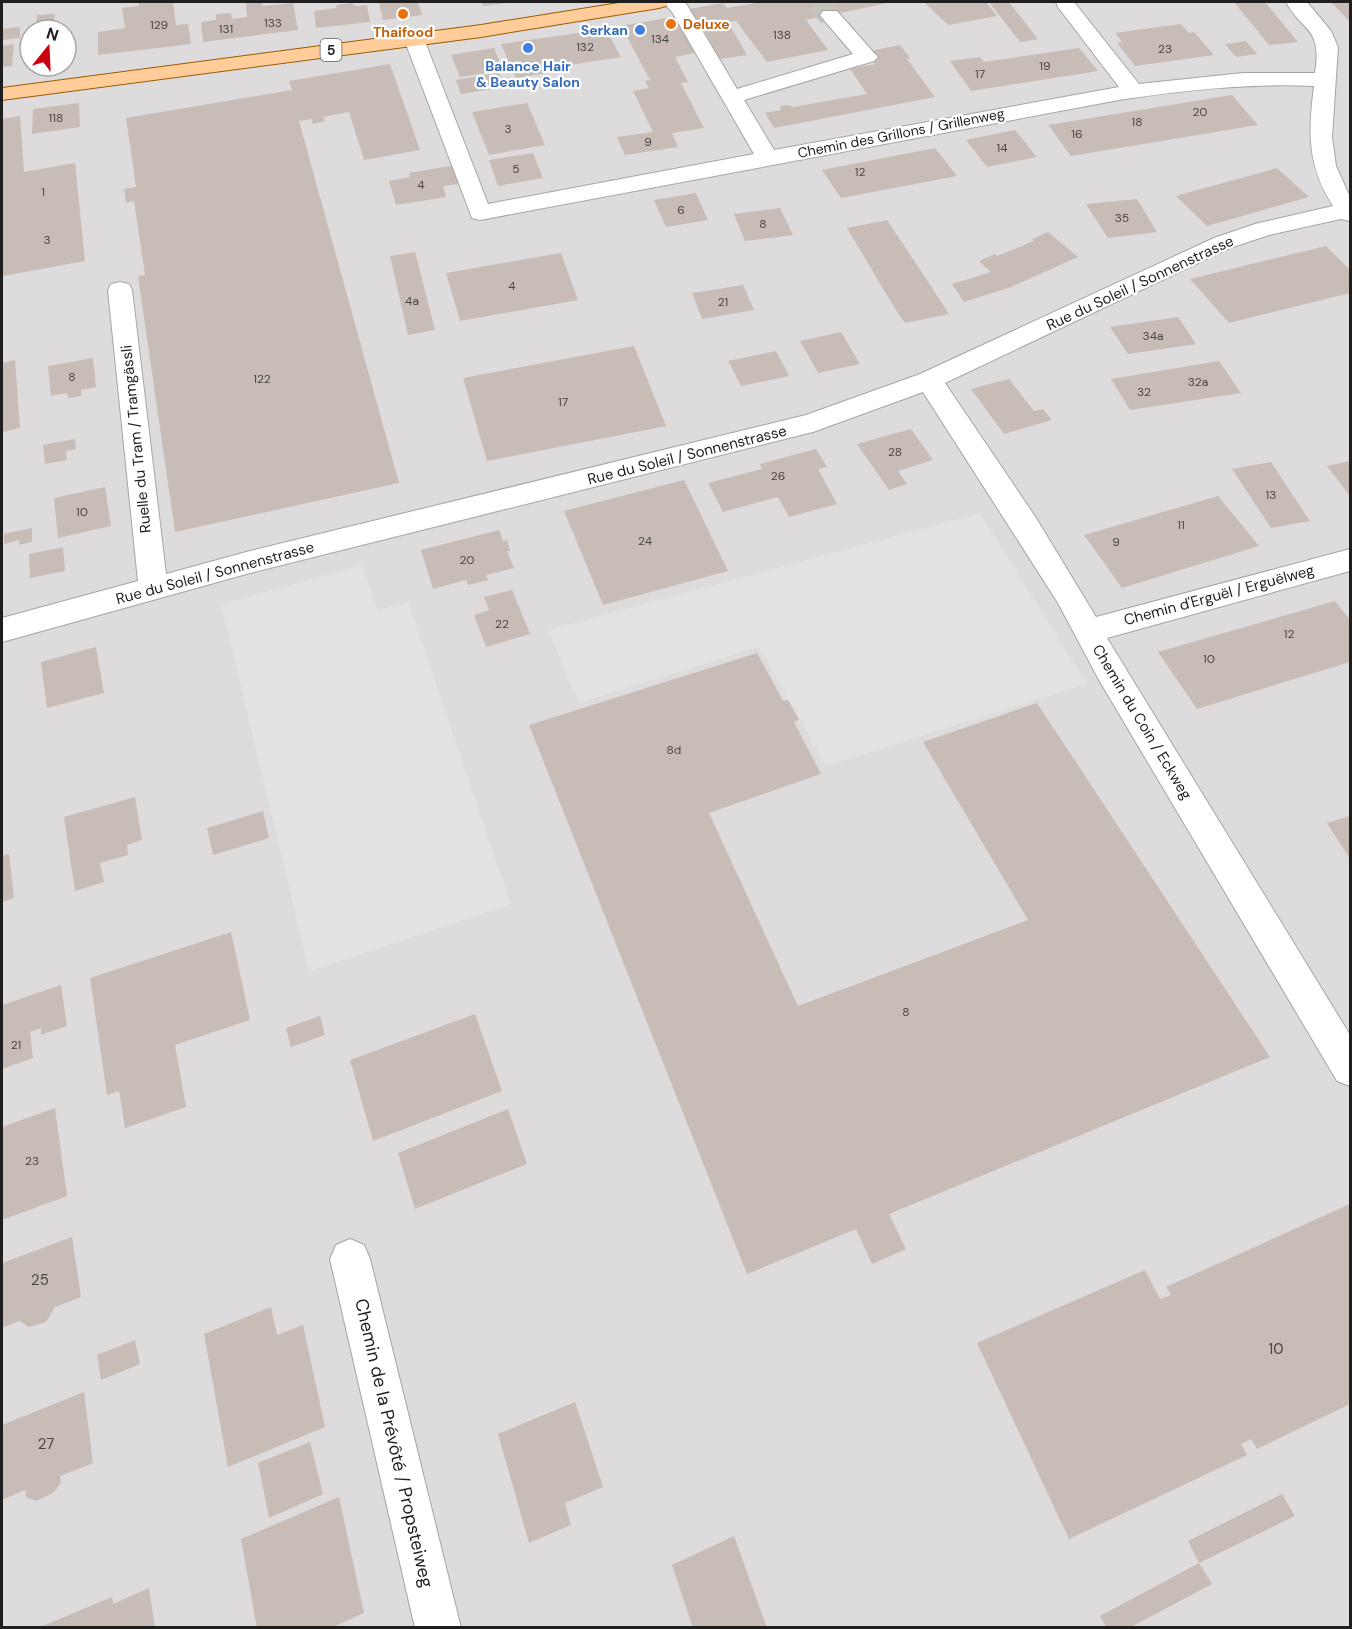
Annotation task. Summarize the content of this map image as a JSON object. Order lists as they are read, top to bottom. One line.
{"streets":{"main road":["5"],"street":["Chemin des Grillons / Grillenweg","Rue du Soleil / Sonnenstrasse","Ruelle du Tram / Tramgässli","Chemin d'Erguël / Erguëlweg","Chemin du Coin / Eckweg","Chemin de la Prévôté / Propsteiweg"]},"crossings":[["5","Chemin des Grillons / Grillenweg"],["Rue du Soleil / Sonnenstrasse","Ruelle du Tram / Tramgässli"],["Rue du Soleil / Sonnenstrasse","Chemin du Coin / Eckweg"],["Chemin d'Erguël / Erguëlweg","Chemin du Coin / Eckweg"]],"places":["Thaifood","Deluxe","Serkan","Balance Hair & Beauty Salon"],"house_numbers":["133","129","131","138","134","132","23","19","17","20","118","18","3","16","9","14","5","12","4","1","6","35","8","3","4","4a","21","34a","8","122","32a","32","17","28","26","13","10","11","24","9","20","22","12","10","8d","8","21","23","25","10","27"],"north":"top"}
